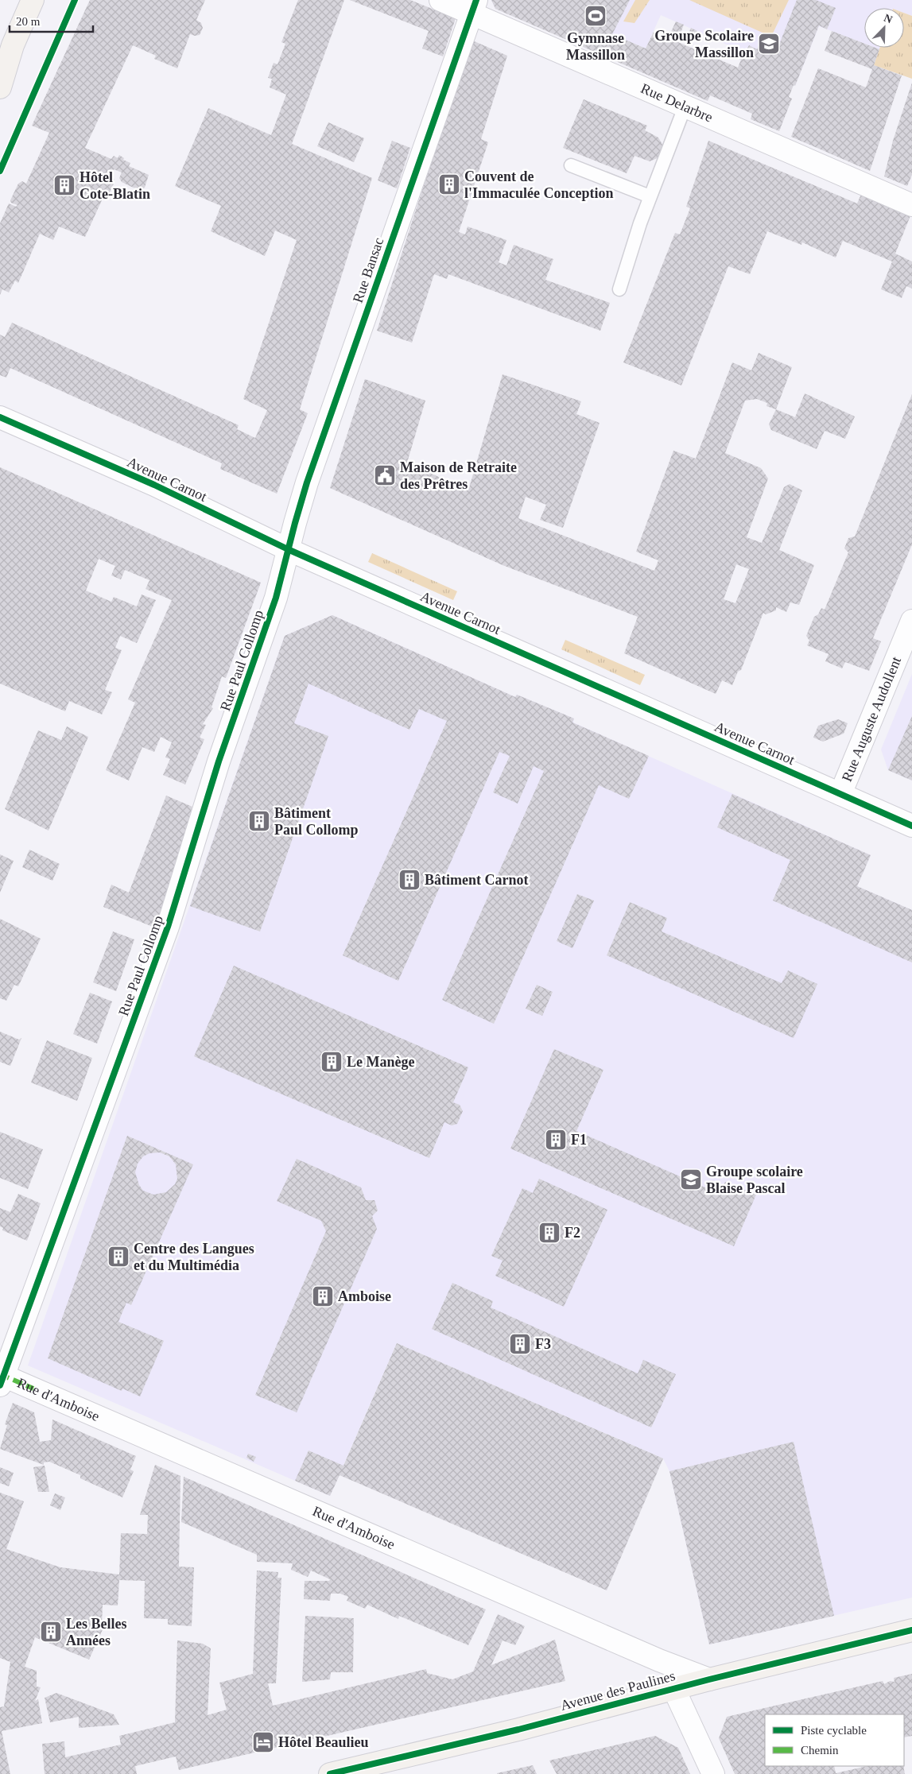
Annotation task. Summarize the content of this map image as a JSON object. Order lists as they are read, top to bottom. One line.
{"streets":{"main road":["Avenue des Paulines"],"street":["Rue Delarbre","Rue Bansac","Avenue Carnot","Rue Paul Collomp","Rue Auguste Audollent","Rue d'Amboise"]},"crossings":[["Rue Delarbre","Rue Bansac"],["Rue Bansac","Avenue Carnot"],["Rue Bansac","Rue Paul Collomp"],["Avenue Carnot","Rue Paul Collomp"],["Avenue Carnot","Rue Auguste Audollent"],["Rue Paul Collomp","Rue d'Amboise"],["Rue d'Amboise","Avenue des Paulines"]],"places":{"sports":["Gymnase Massillon"],"school or university":["Groupe Scolaire Massillon","Groupe scolaire Blaise Pascal"],"building":["Couvent de l'Immaculée Conception","Hôtel Cote-Blatin","Bâtiment Paul Collomp","Bâtiment Carnot","Le Manège","F1","F2","Centre des Langues et du Multimédia","Amboise","F3","Les Belles Années"],"public building":["Maison de Retraite des Prêtres"],"hotel":["Hôtel Beaulieu"]},"legend":["Piste cyclable","Chemin"],"scale_bar":"20 m","north":"top right"}
